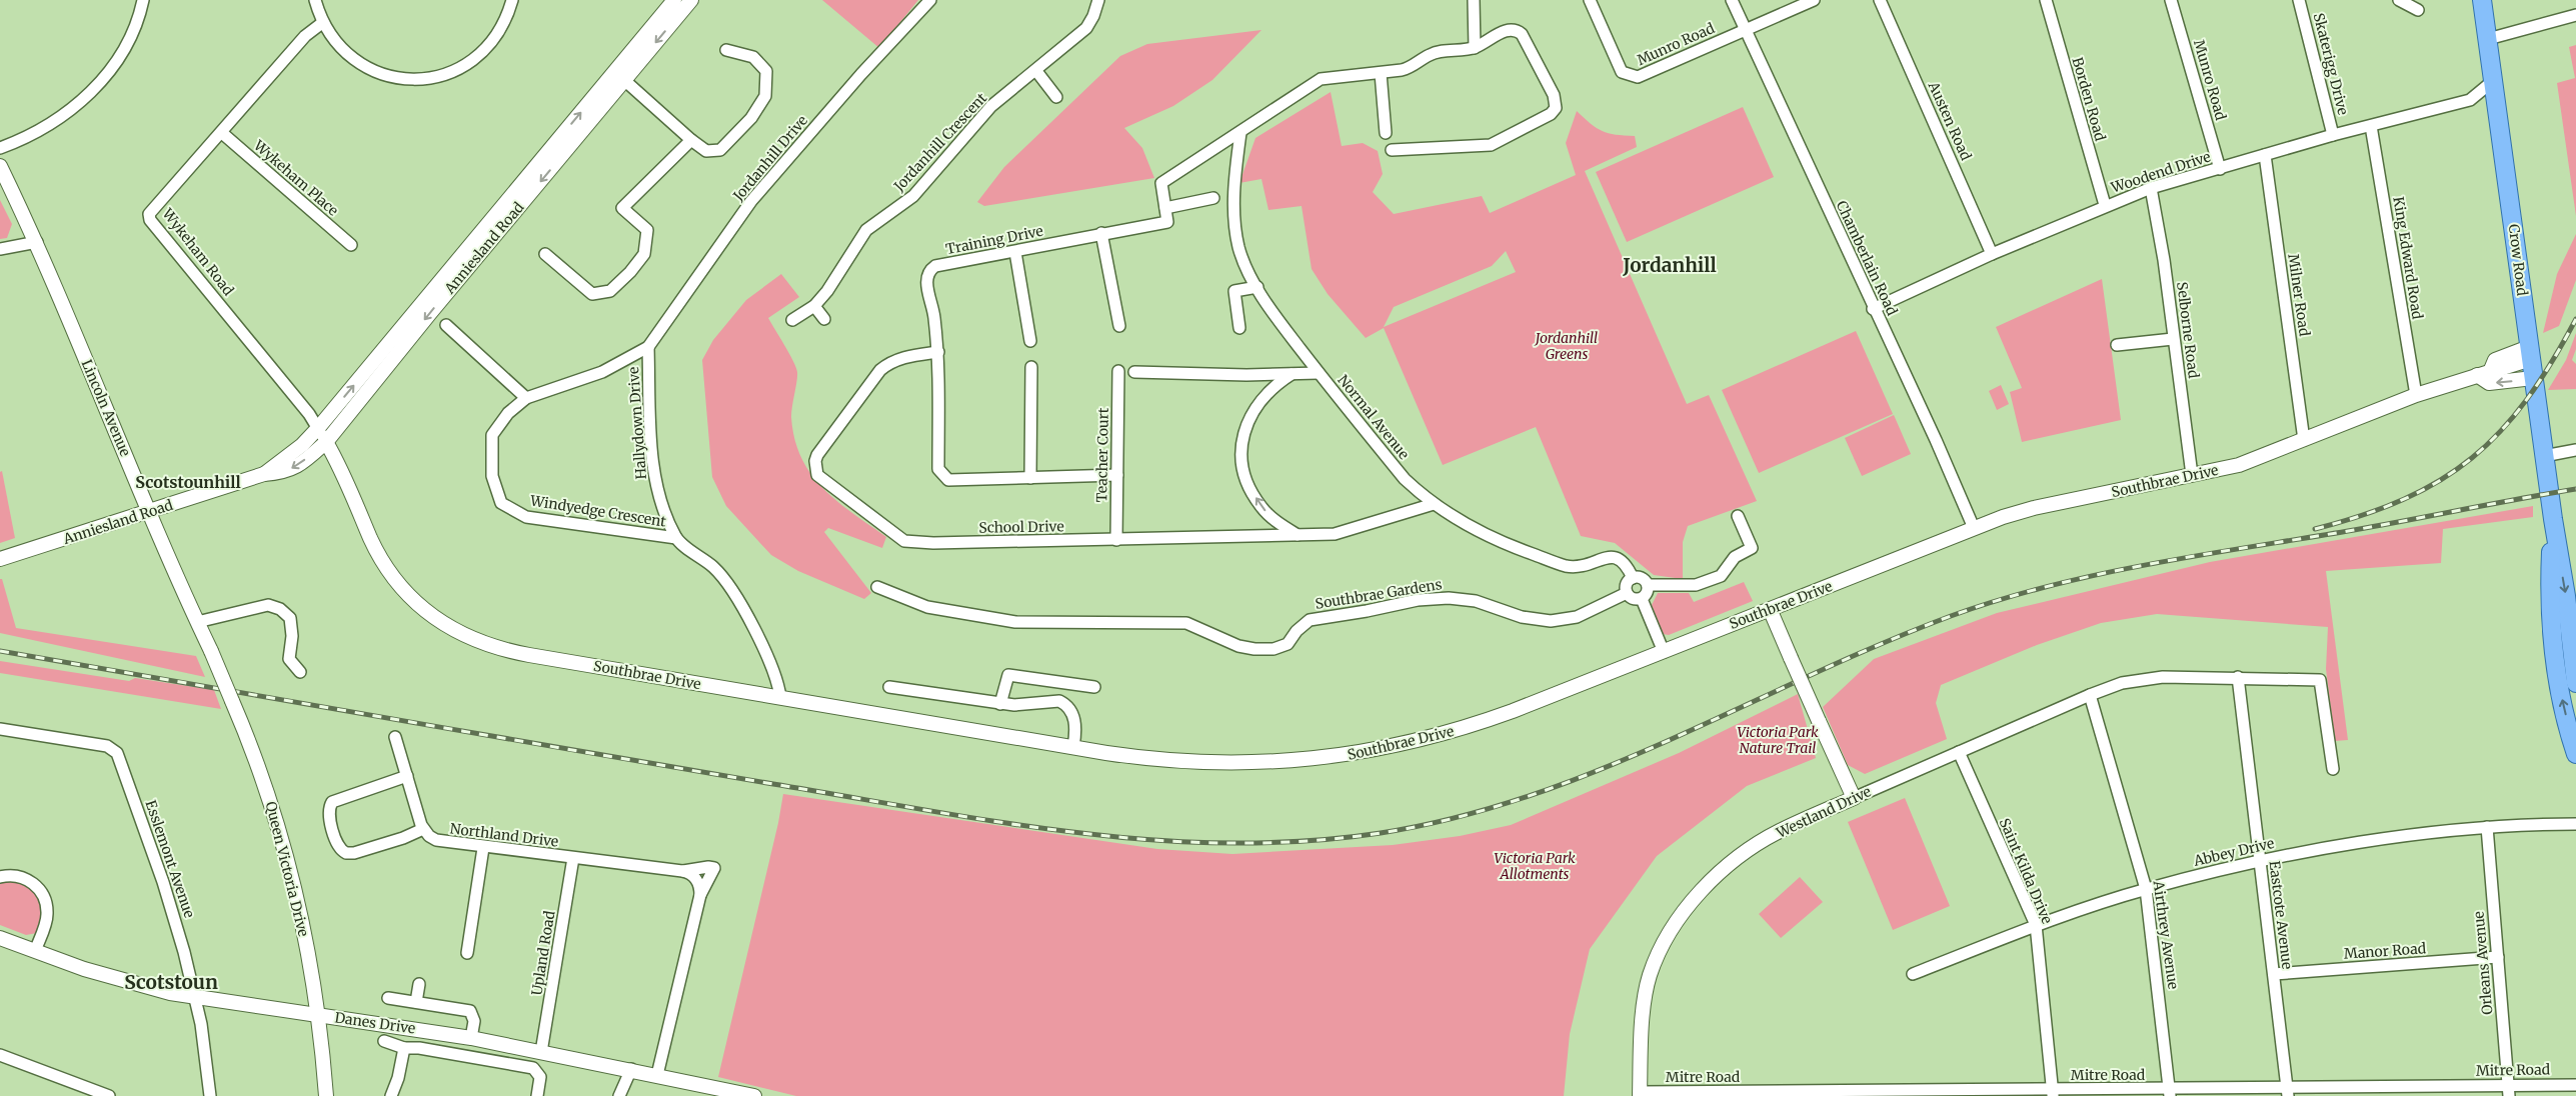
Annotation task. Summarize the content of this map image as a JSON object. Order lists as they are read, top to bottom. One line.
{"streets":{"main road":["Crow Road"],"street":["Munro Road","Skaterigg Drive","Borden Road","Austen Road","Jordanhill Crescent","Jordanhill Drive","Woodend Drive","Wykeham Place","Training Drive","Anniesland Road","Wykeham Road","Chamberlain Road","King Edward Road","Milner Road","Selborne Road","Lincoln Avenue","Normal Avenue","Hallydown Drive","Teacher Court","Southbrae Drive","Windyedge Crescent","School Drive","Southbrae Gardens","Westland Drive","Northland Drive","Abbey Drive","Esslemont Avenue","Queen Victoria Drive","Saint Kilda Drive","Eastcote Avenue","Airthrey Avenue","Manor Road","Upland Road","Orleans Avenue","Danes Drive","Mitre Road"]},"crossings":[["Munro Road","Woodend Drive"],["Munro Road","Chamberlain Road"],["Skaterigg Drive","Woodend Drive"],["Borden Road","Woodend Drive"],["Austen Road","Woodend Drive"],["Jordanhill Drive","Hallydown Drive"],["Jordanhill Drive","Windyedge Crescent"],["Woodend Drive","Chamberlain Road"],["Woodend Drive","King Edward Road"],["Woodend Drive","Crow Road"],["Woodend Drive","Milner Road"],["Woodend Drive","Selborne Road"],["Wykeham Place","Wykeham Road"],["Training Drive","Teacher Court"],["Training Drive","School Drive"],["Anniesland Road","Wykeham Road"],["Anniesland Road","Lincoln Avenue"],["Anniesland Road","Southbrae Drive"],["Wykeham Road","Southbrae Drive"],["Chamberlain Road","Southbrae Drive"],["King Edward Road","Southbrae Drive"],["Crow Road","Southbrae Drive"],["Milner Road","Southbrae Drive"],["Selborne Road","Southbrae Drive"],["Lincoln Avenue","Queen Victoria Drive"],["Normal Avenue","School Drive"],["Normal Avenue","Southbrae Gardens"],["Hallydown Drive","Southbrae Drive"],["Hallydown Drive","Windyedge Crescent"],["Teacher Court","School Drive"],["Westland Drive","Saint Kilda Drive"],["Westland Drive","Eastcote Avenue"],["Westland Drive","Airthrey Avenue"],["Westland Drive","Mitre Road"],["Northland Drive","Upland Road"],["Northland Drive","Danes Drive"],["Abbey Drive","Saint Kilda Drive"],["Abbey Drive","Eastcote Avenue"],["Abbey Drive","Airthrey Avenue"],["Abbey Drive","Orleans Avenue"],["Esslemont Avenue","Danes Drive"],["Queen Victoria Drive","Danes Drive"],["Saint Kilda Drive","Mitre Road"],["Eastcote Avenue","Manor Road"],["Eastcote Avenue","Mitre Road"],["Airthrey Avenue","Mitre Road"],["Manor Road","Orleans Avenue"],["Upland Road","Danes Drive"],["Orleans Avenue","Mitre Road"]],"districts":["Jordanhill","Scotstounhill","Scotstoun"],"parks":["Jordanhill Greens","Victoria Park Nature Trail","Victoria Park Allotments"]}
